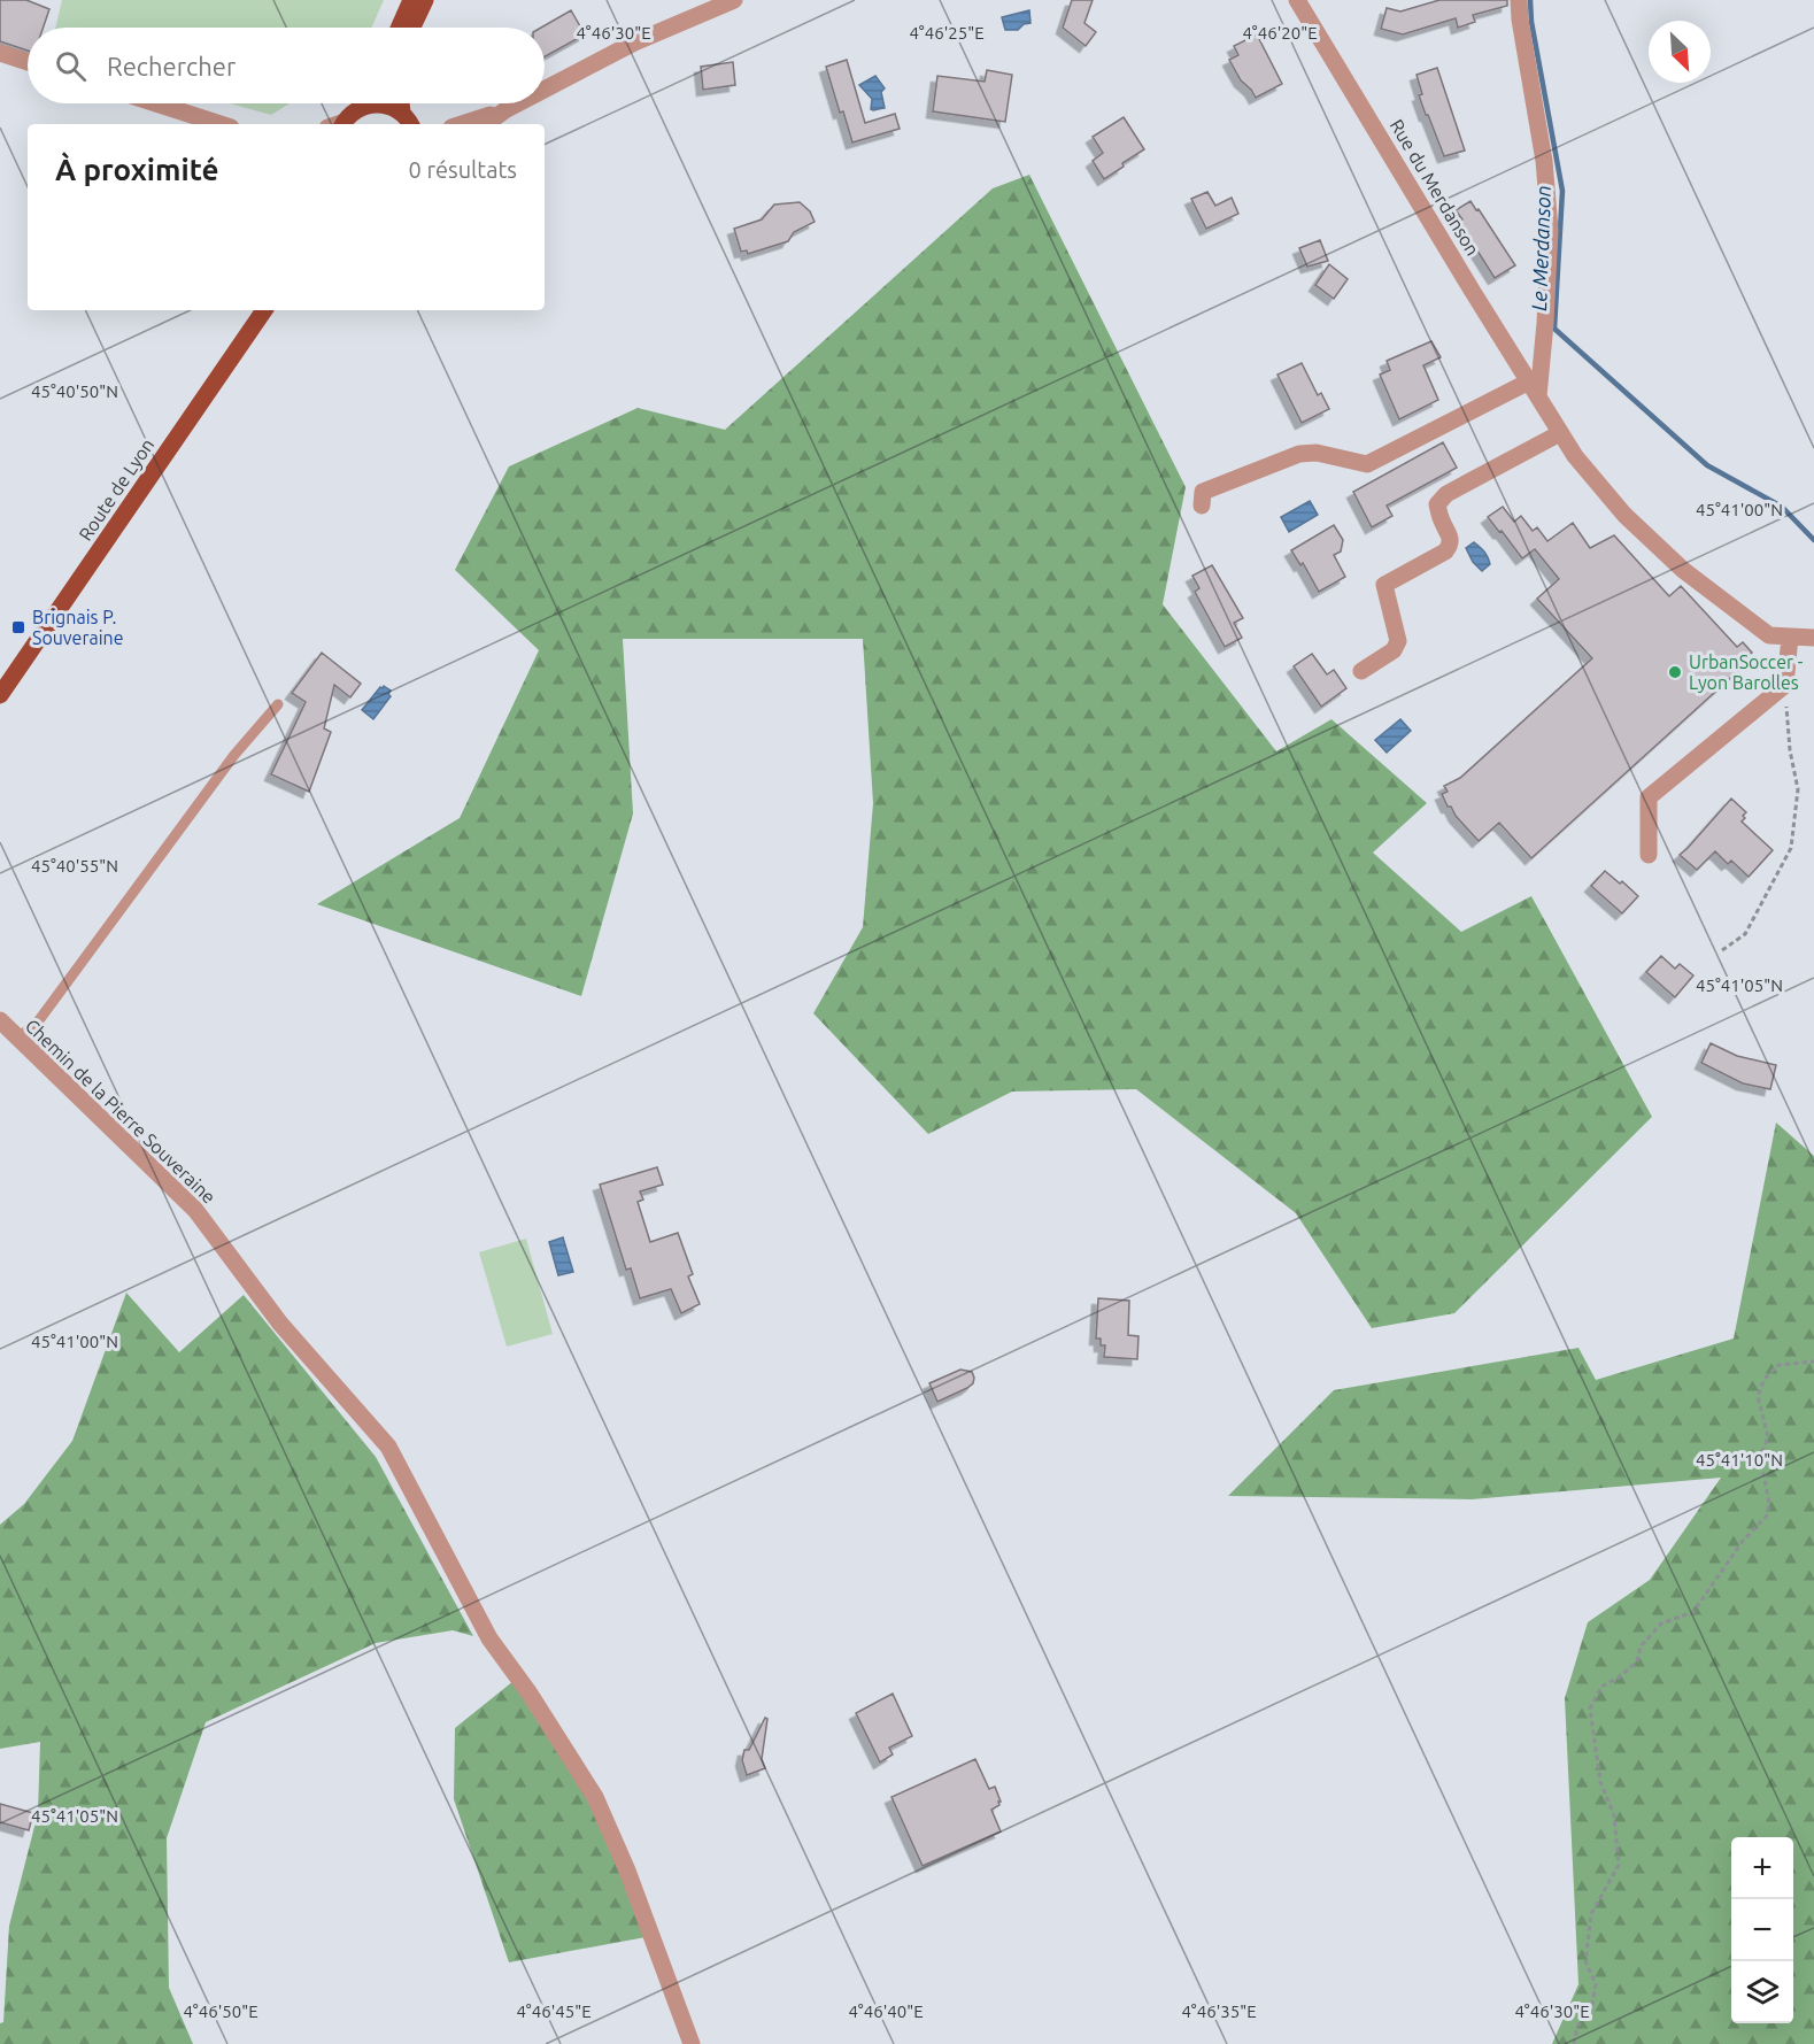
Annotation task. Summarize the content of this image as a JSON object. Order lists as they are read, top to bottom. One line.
{"streets":{"main road":["Route de Lyon"],"street":["Rue du Merdanson","Chemin de la Pierre Souveraine"]},"water":["Le Merdanson"],"places":{"transit":["Brignais P. Souveraine"],"other":["UrbanSoccer - Lyon Barolles"]},"north":"bottom right","page":{"search":"Rechercher","heading":["À proximité","0 résultats"],"map_buttons":["+","−"]},"coordinates":["4°46'30\"E","4°46'25\"E","4°46'20\"E","45°40'50\"N","45°41'00\"N","45°40'55\"N","45°41'05\"N","45°41'10\"N","4°46'50\"E","4°46'45\"E","4°46'40\"E","4°46'35\"E"]}
